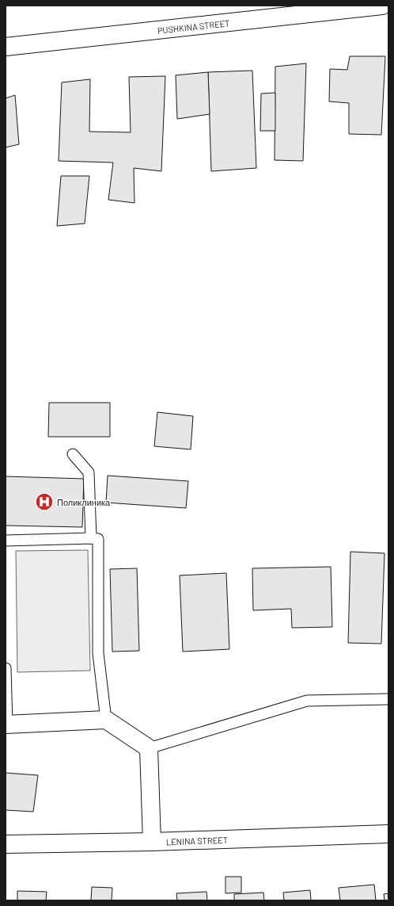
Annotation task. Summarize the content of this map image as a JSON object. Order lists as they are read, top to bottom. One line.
{"streets":{"street":["PUSHKINA STREET","LENINA STREET"]},"places":{"hospital":["Поликлиника"]}}
